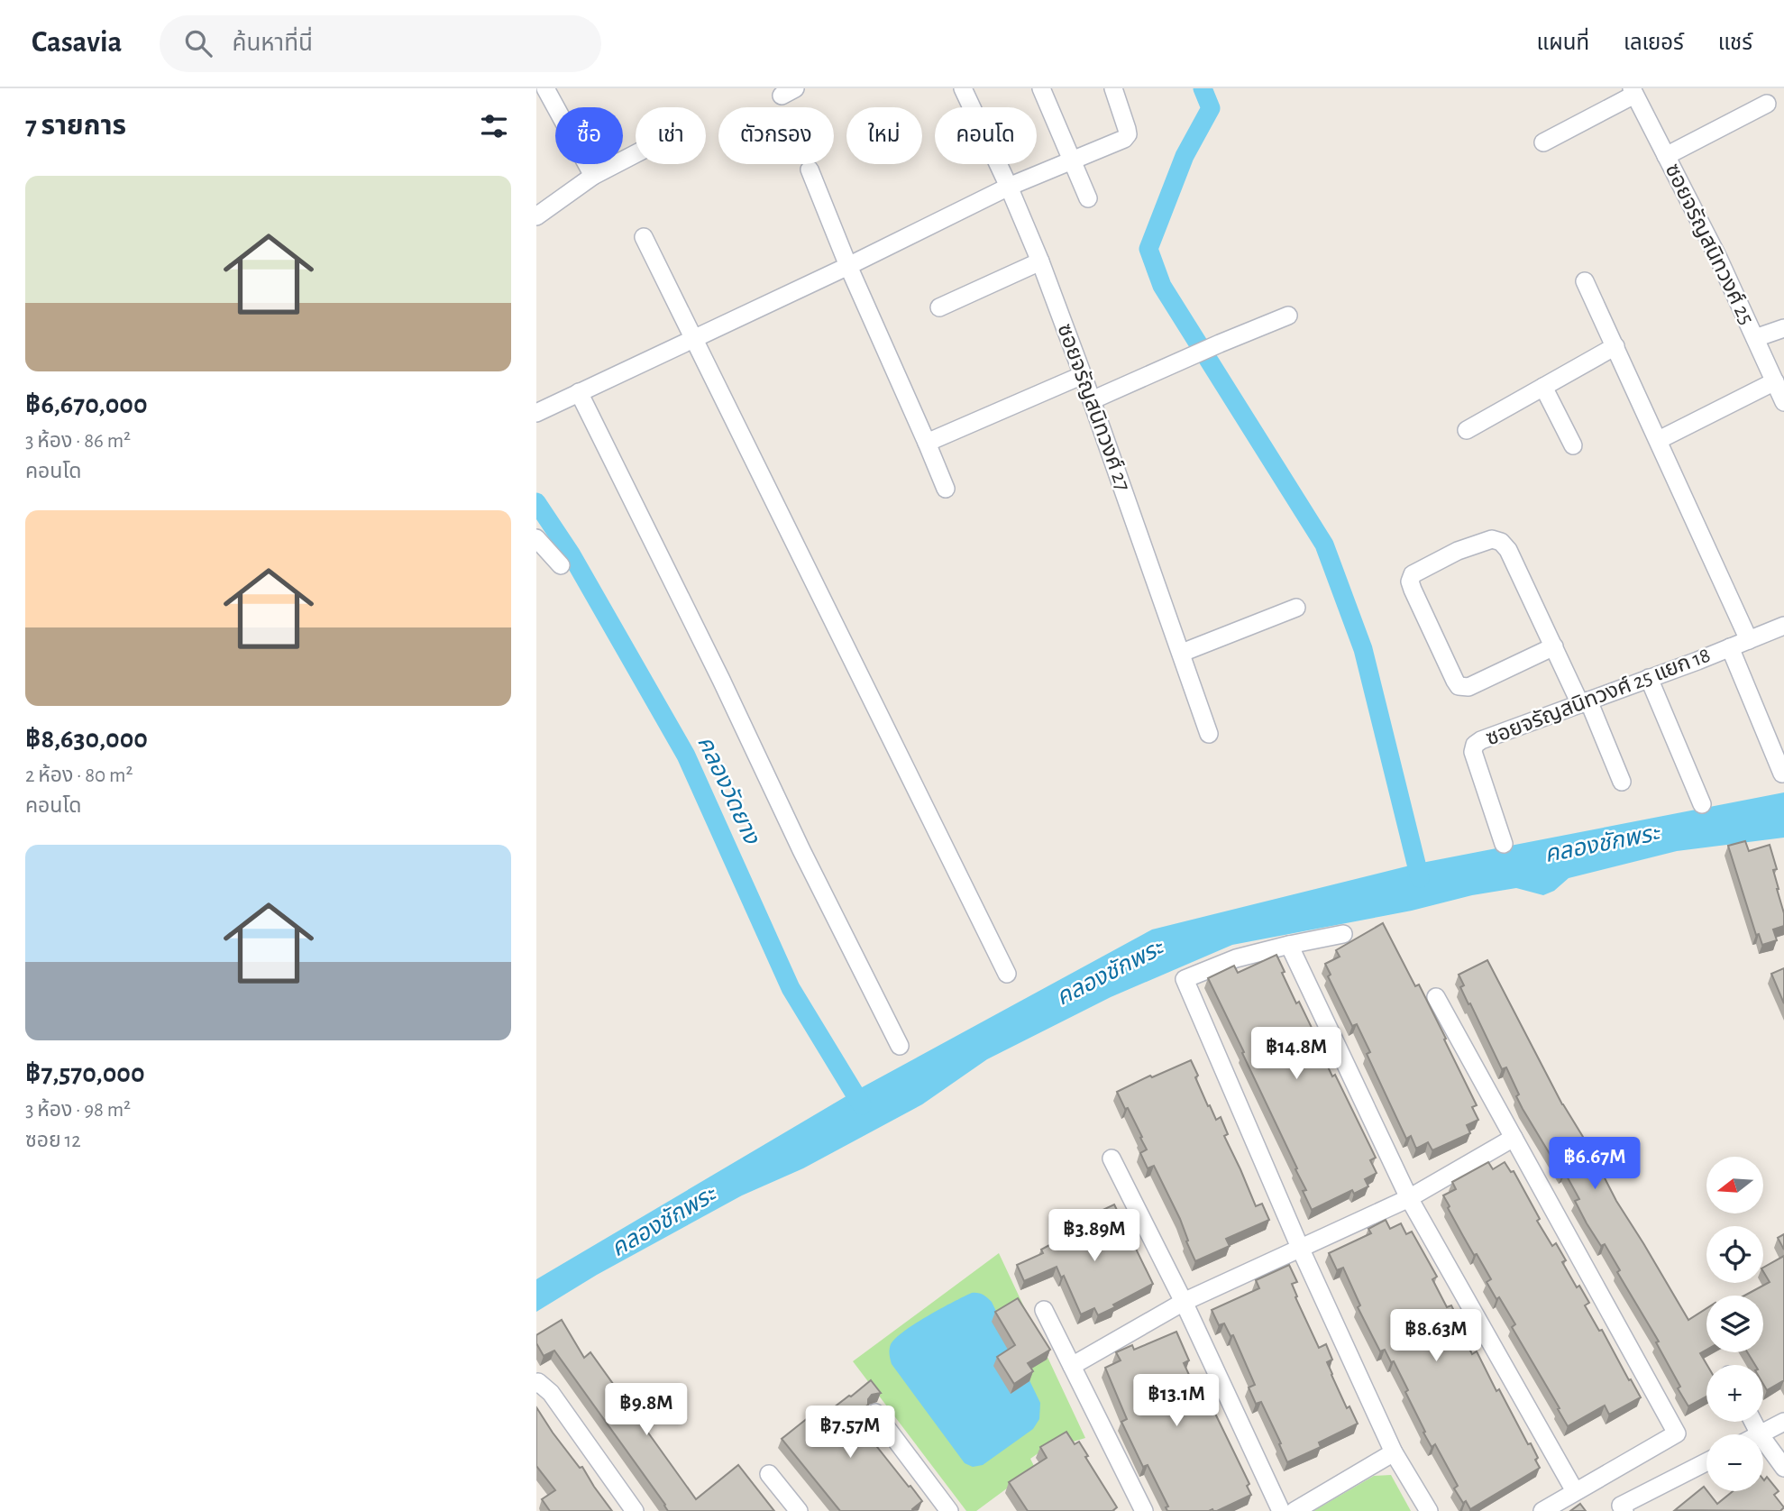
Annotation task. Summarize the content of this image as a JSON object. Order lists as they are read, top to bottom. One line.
{"streets":{"street":["ซอยจรัญสนิทวงศ์ 25","ซอยจรัญสนิทวงศ์ 27","ซอยจรัญสนิทวงศ์ 25 แยก 18"]},"water":["คลองวัดยาง","คลองชักพระ"],"north":"left","page":{"header":"Casavia","search":"ค้นหาที่นี่","nav":["แผนที่","เลเยอร์","แชร์"],"heading":"7 รายการ","chip":["ซื้อ","เช่า","ตัวกรอง","ใหม่","คอนโด"],"list":[{"name":"฿6,670,000","note":"3 ห้อง · 86 m² · คอนโด"},{"name":"฿8,630,000","note":"2 ห้อง · 80 m² · คอนโด"},{"name":"฿7,570,000","note":"3 ห้อง · 98 m² · ซอย 12"}],"price":["฿14.8M","฿6.67M","฿3.89M","฿8.63M","฿13.1M","฿9.8M","฿7.57M"],"map_buttons":["+","−"]}}
